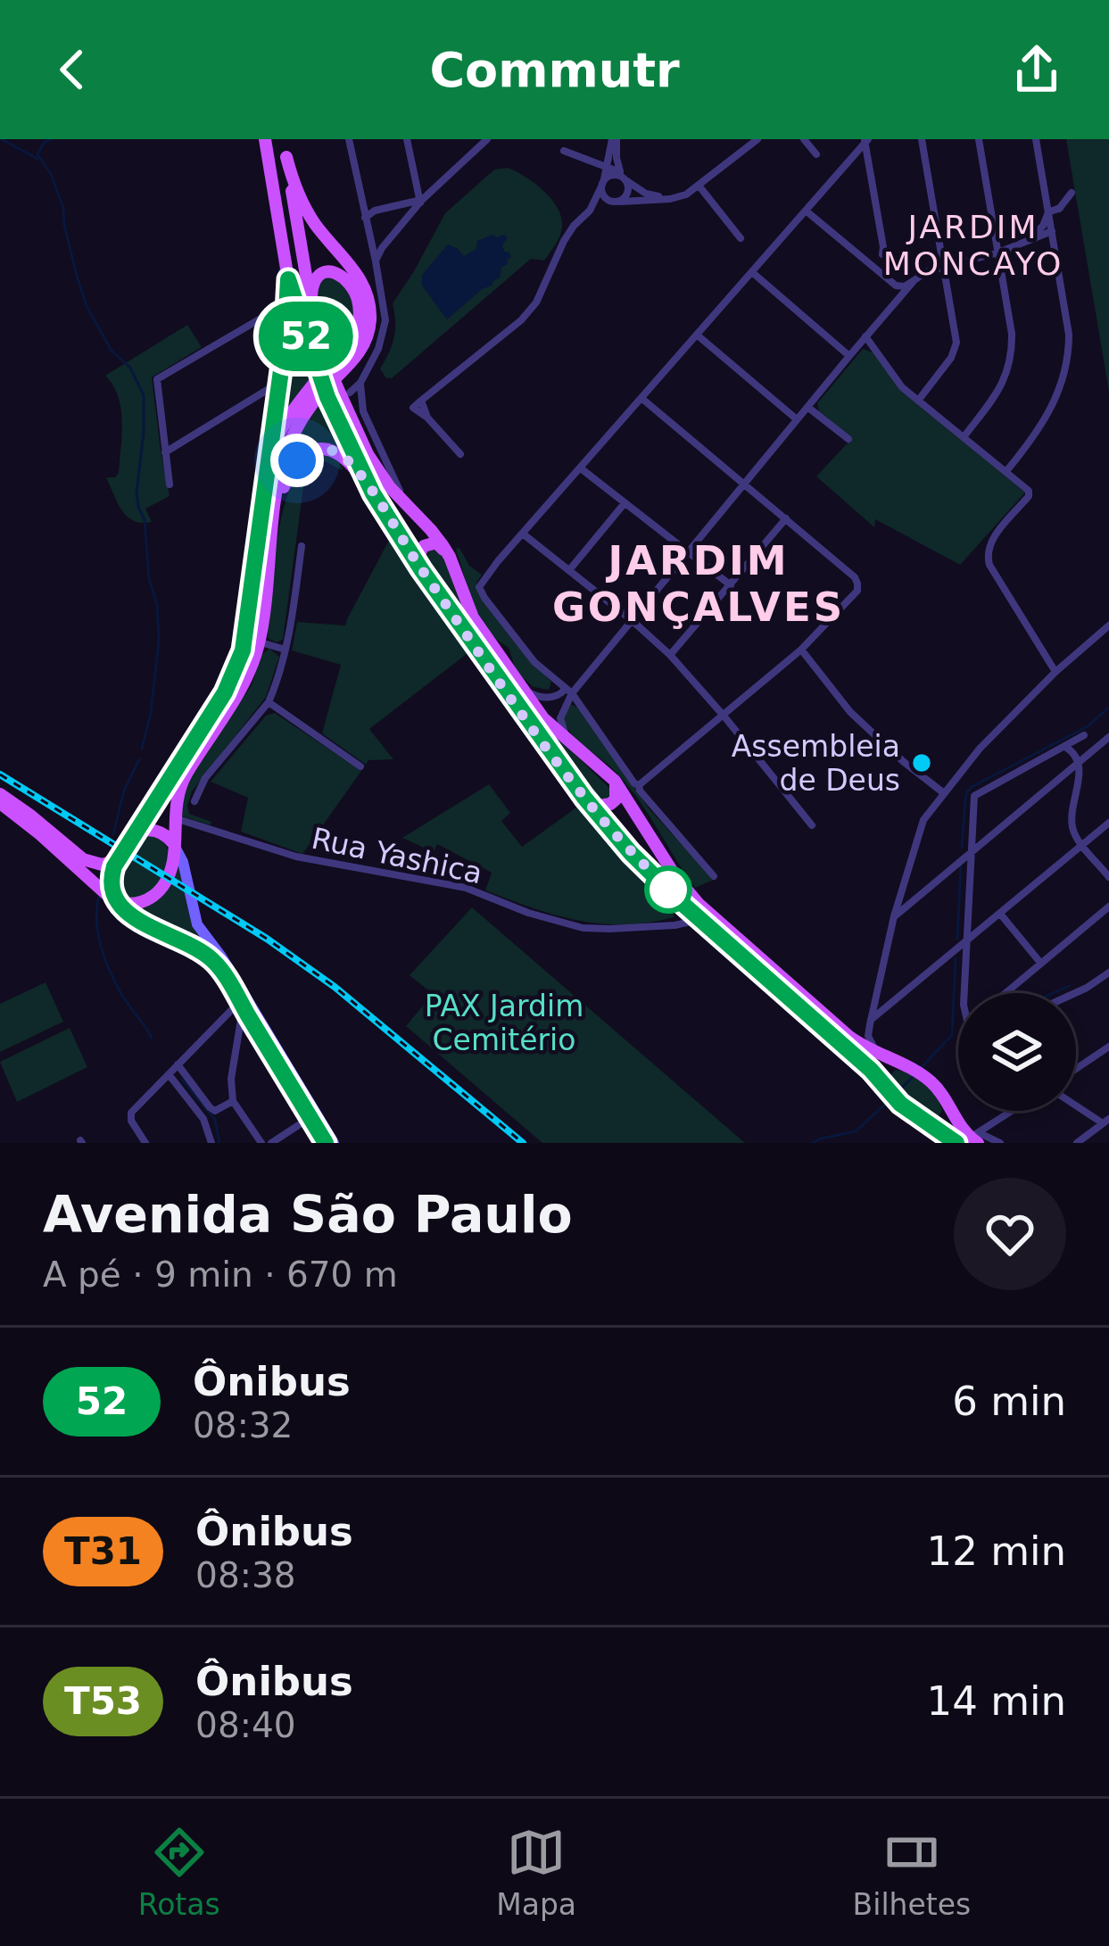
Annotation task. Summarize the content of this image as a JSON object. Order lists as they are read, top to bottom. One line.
{"streets":{"street":["Rua Yashica"]},"districts":["JARDIM MONCAYO","JARDIM GONÇALVES"],"parks":["PAX Jardim Cemitério"],"places":["Assembleia de Deus"],"lines":["bus line 52"],"page":{"header":"Commutr","on_map":"52","heading":["Avenida São Paulo","A pé · 9 min · 670 m"],"list":[{"mark":"52","name":"Ônibus","note":"08:32","value":"6 min"},{"mark":"T31","name":"Ônibus","note":"08:38","value":"12 min"},{"mark":"T53","name":"Ônibus","note":"08:40","value":"14 min"}],"tabs":["Rotas","Mapa","Bilhetes"]}}
